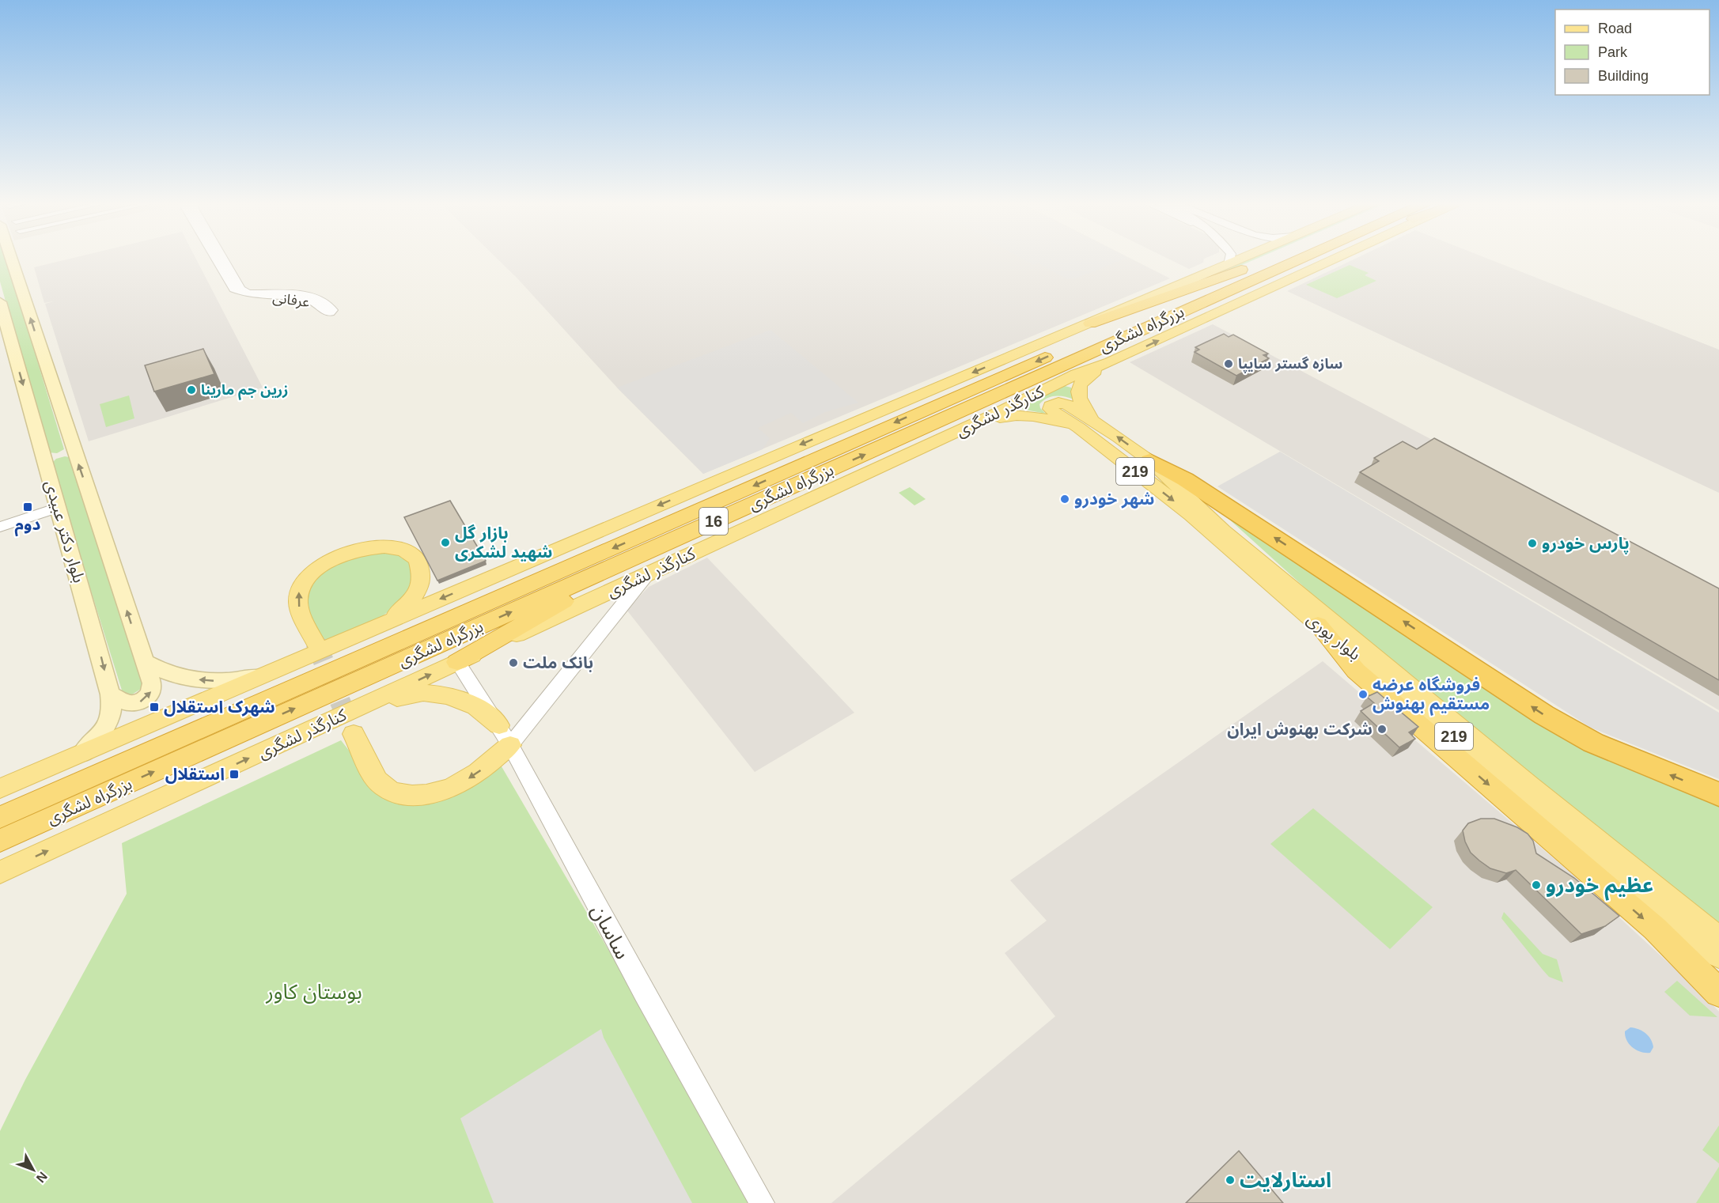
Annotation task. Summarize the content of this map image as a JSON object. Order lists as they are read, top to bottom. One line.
{"streets":{"highway":["بزرگراه لشگری","16"],"main road":["کنارگذر لشگری","219","بلوار دکتر عبیدی","بلوار پوری"],"street":["عرفانی","ساسان"]},"crossings":[["کنارگذر لشگری","ساسان"]],"parks":["بوستان کاور"],"places":{"other":["سازه گستر سایپا","زرین جم مارینا","شهر خودرو","بازار گل شهید لشکری","پارس خودرو","بانک ملت","فروشگاه عرضه مستقیم بهنوش","شرکت بهنوش ایران","عظیم خودرو","استارلایت"],"transit":["دوم","شهرک استقلال","استقلال"]},"legend":["Road","Park","Building"],"north":"bottom right"}
